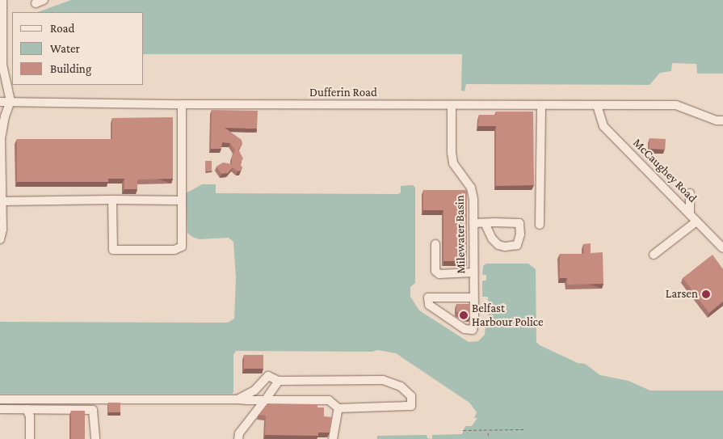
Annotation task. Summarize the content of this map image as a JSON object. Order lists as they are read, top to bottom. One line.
{"streets":{"street":["Dufferin Road","McCaughey Road","Milewater Basin"]},"crossings":[["Dufferin Road","McCaughey Road"],["Dufferin Road","Milewater Basin"]],"places":["Larsen","Belfast Harbour Police"],"legend":["Road","Water","Building"]}
